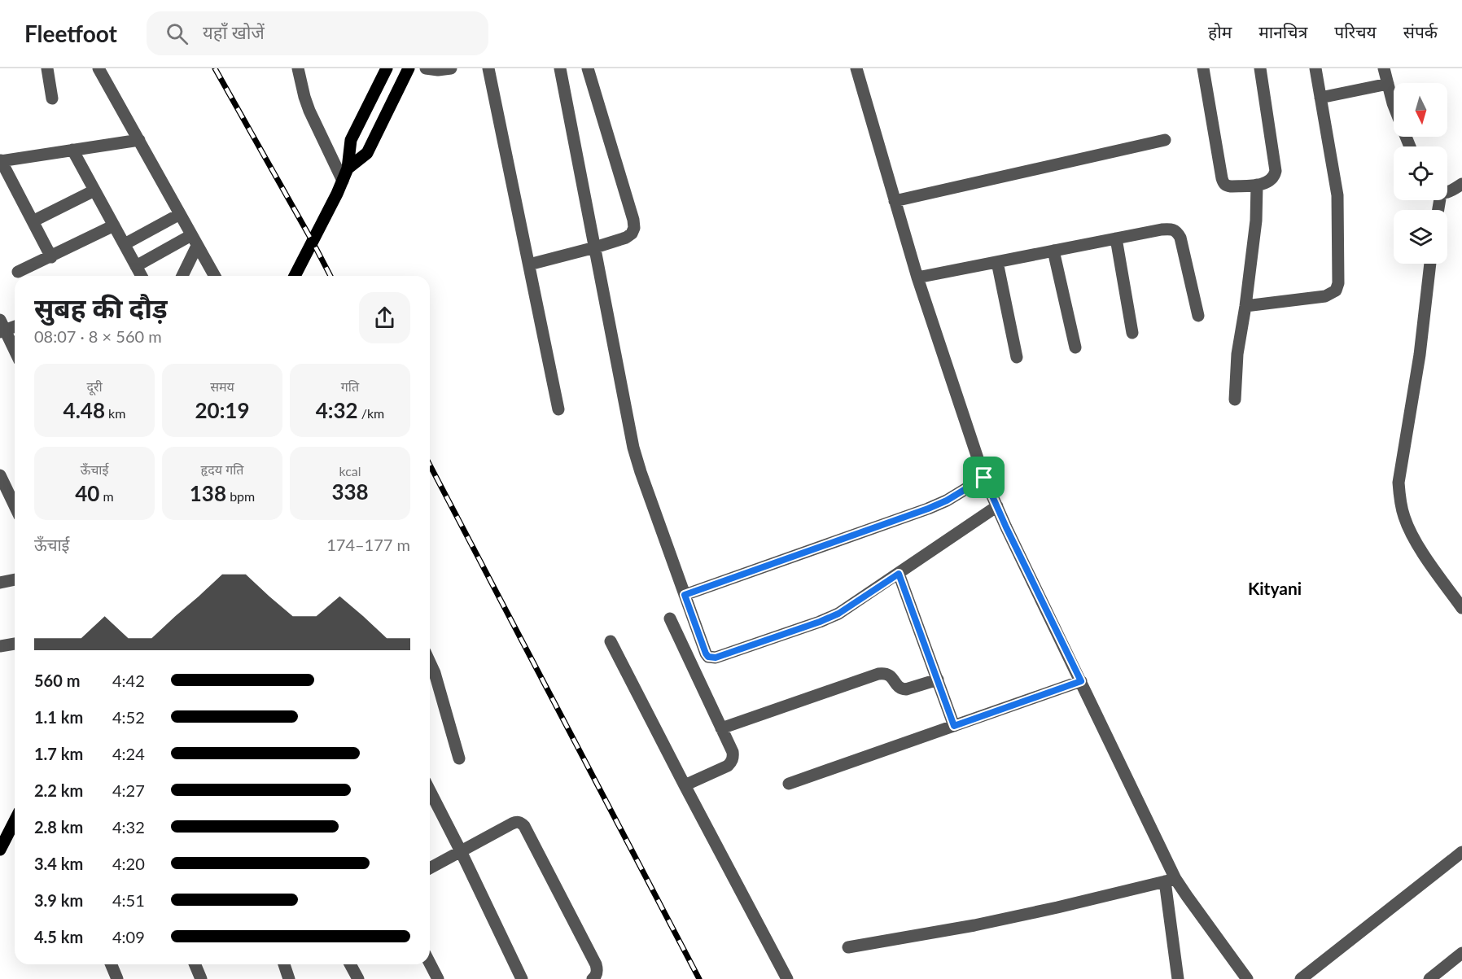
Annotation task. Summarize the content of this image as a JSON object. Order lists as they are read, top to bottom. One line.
{"districts":["Kityani"],"north":"bottom","page":{"header":"Fleetfoot","search":"यहाँ खोजें","nav":["होम","मानचित्र","परिचय","संपर्क"],"heading":["सुबह की दौड़","08:07 · 8 × 560 m"],"stats":[["दूरी","4.48 km"],["समय","20:19"],["गति","4:32 /km"],["ऊँचाई","40 m"],["हृदय गति","138 bpm"],["kcal","338"]],"chart":["ऊँचाई","174–177 m"],"list":[{"name":"560 m","note":"4:42"},{"name":"1.1 km","note":"4:52"},{"name":"1.7 km","note":"4:24"},{"name":"2.2 km","note":"4:27"},{"name":"2.8 km","note":"4:32"},{"name":"3.4 km","note":"4:20"},{"name":"3.9 km","note":"4:51"},{"name":"4.5 km","note":"4:09"}]}}
